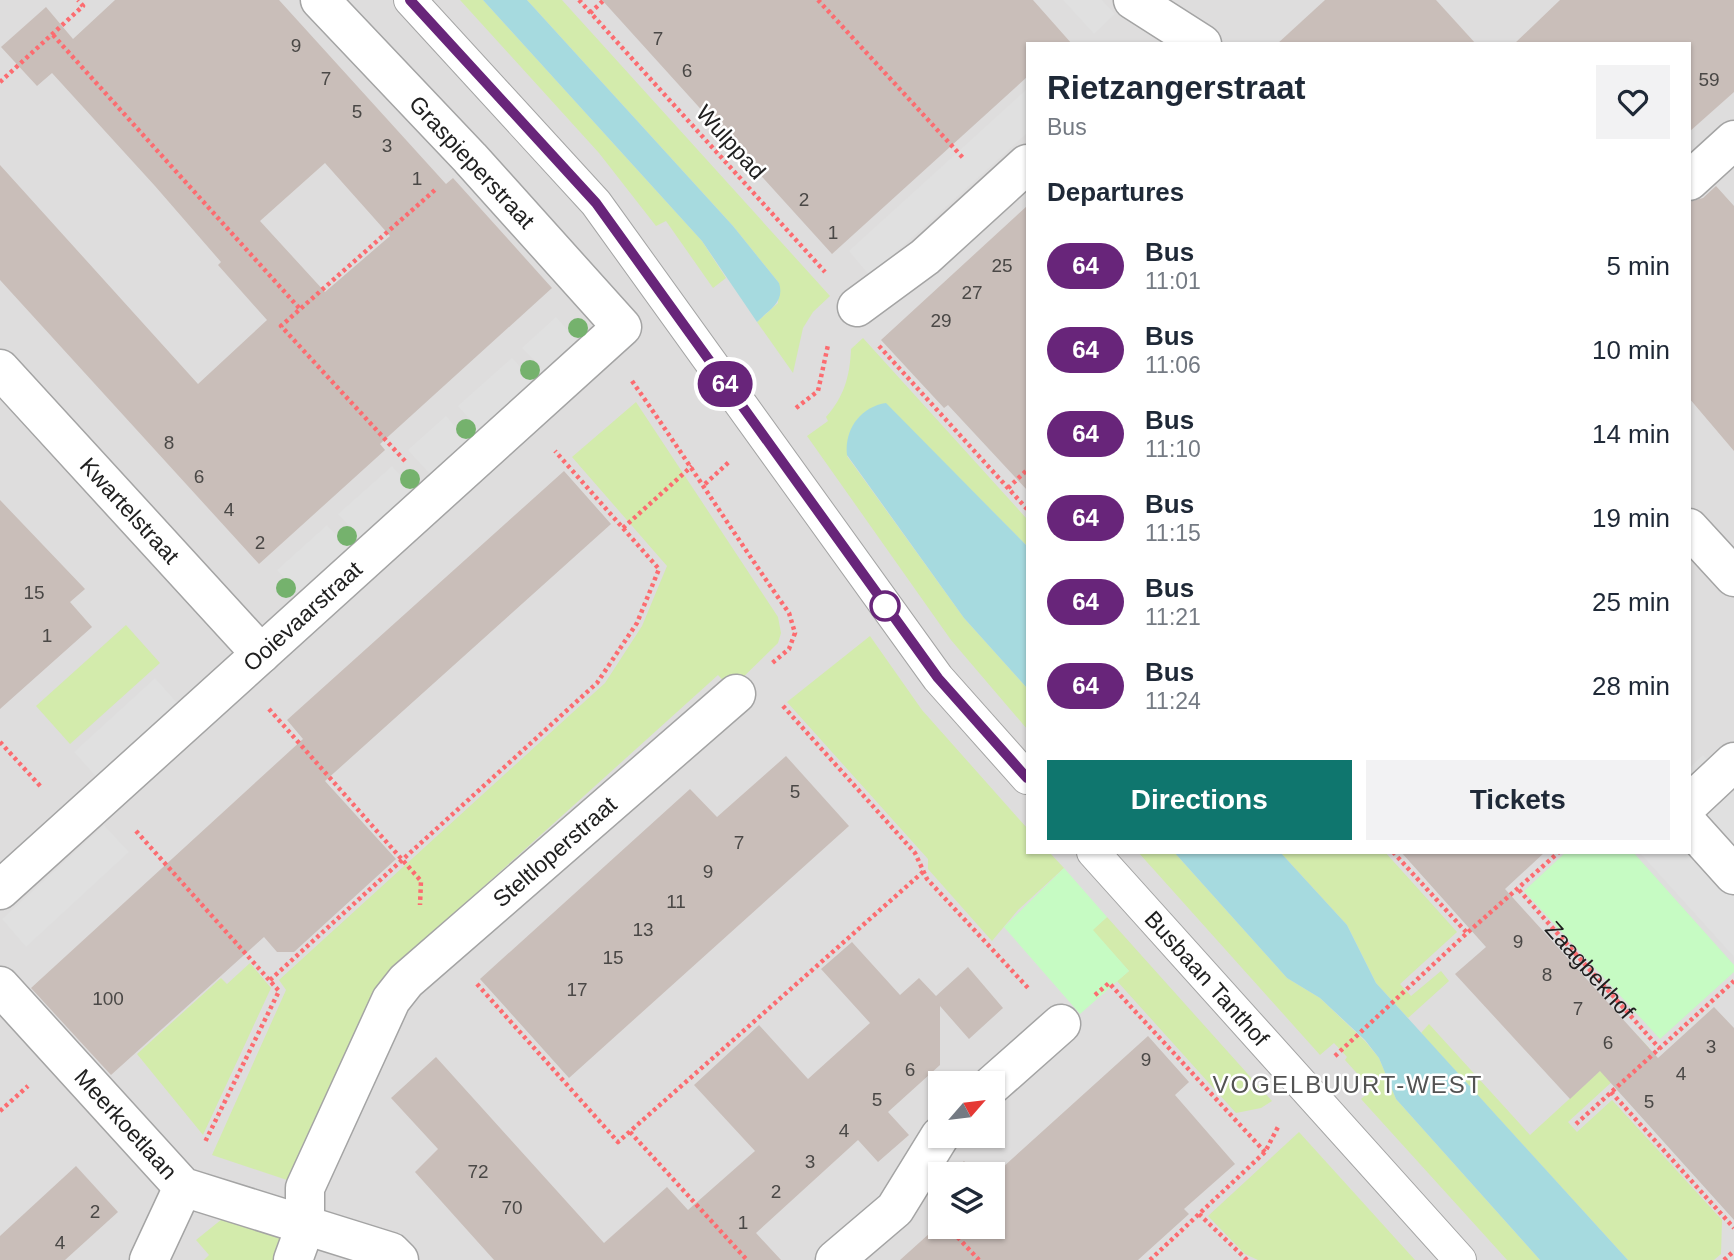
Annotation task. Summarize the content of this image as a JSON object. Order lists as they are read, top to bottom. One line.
{"streets":{"street":["Graspieperstraat","Kwartelstraat","Ooievaarstraat","Steltloperstraat","Meerkoetlaan"],"lane":["Busbaan Tanthof"],"path":["Wulppad","Zaagbekhof"]},"crossings":[["Graspieperstraat","Ooievaarstraat"],["Kwartelstraat","Ooievaarstraat"],["Steltloperstraat","Meerkoetlaan"]],"districts":["VOGELBUURT-WEST"],"lines":["bus line 64"],"house_numbers":["7","9","6","7","59","5","3","1","2","1","25","27","29","8","6","4","2","15","1","5","7","9","11","13","9","15","8","17","100","7","6","3","9","6","4","5","5","4","3","72","2","70","2","1","4"],"north":"top right","page":{"on_map":"64","heading":[["Rietzangerstraat","Bus"],"Departures"],"list":[{"mark":"64","name":"Bus","note":"11:01","value":"5 min"},{"mark":"64","name":"Bus","note":"11:06","value":"10 min"},{"mark":"64","name":"Bus","note":"11:10","value":"14 min"},{"mark":"64","name":"Bus","note":"11:15","value":"19 min"},{"mark":"64","name":"Bus","note":"11:21","value":"25 min"},{"mark":"64","name":"Bus","note":"11:24","value":"28 min"}],"buttons":["Directions","Tickets"]}}
